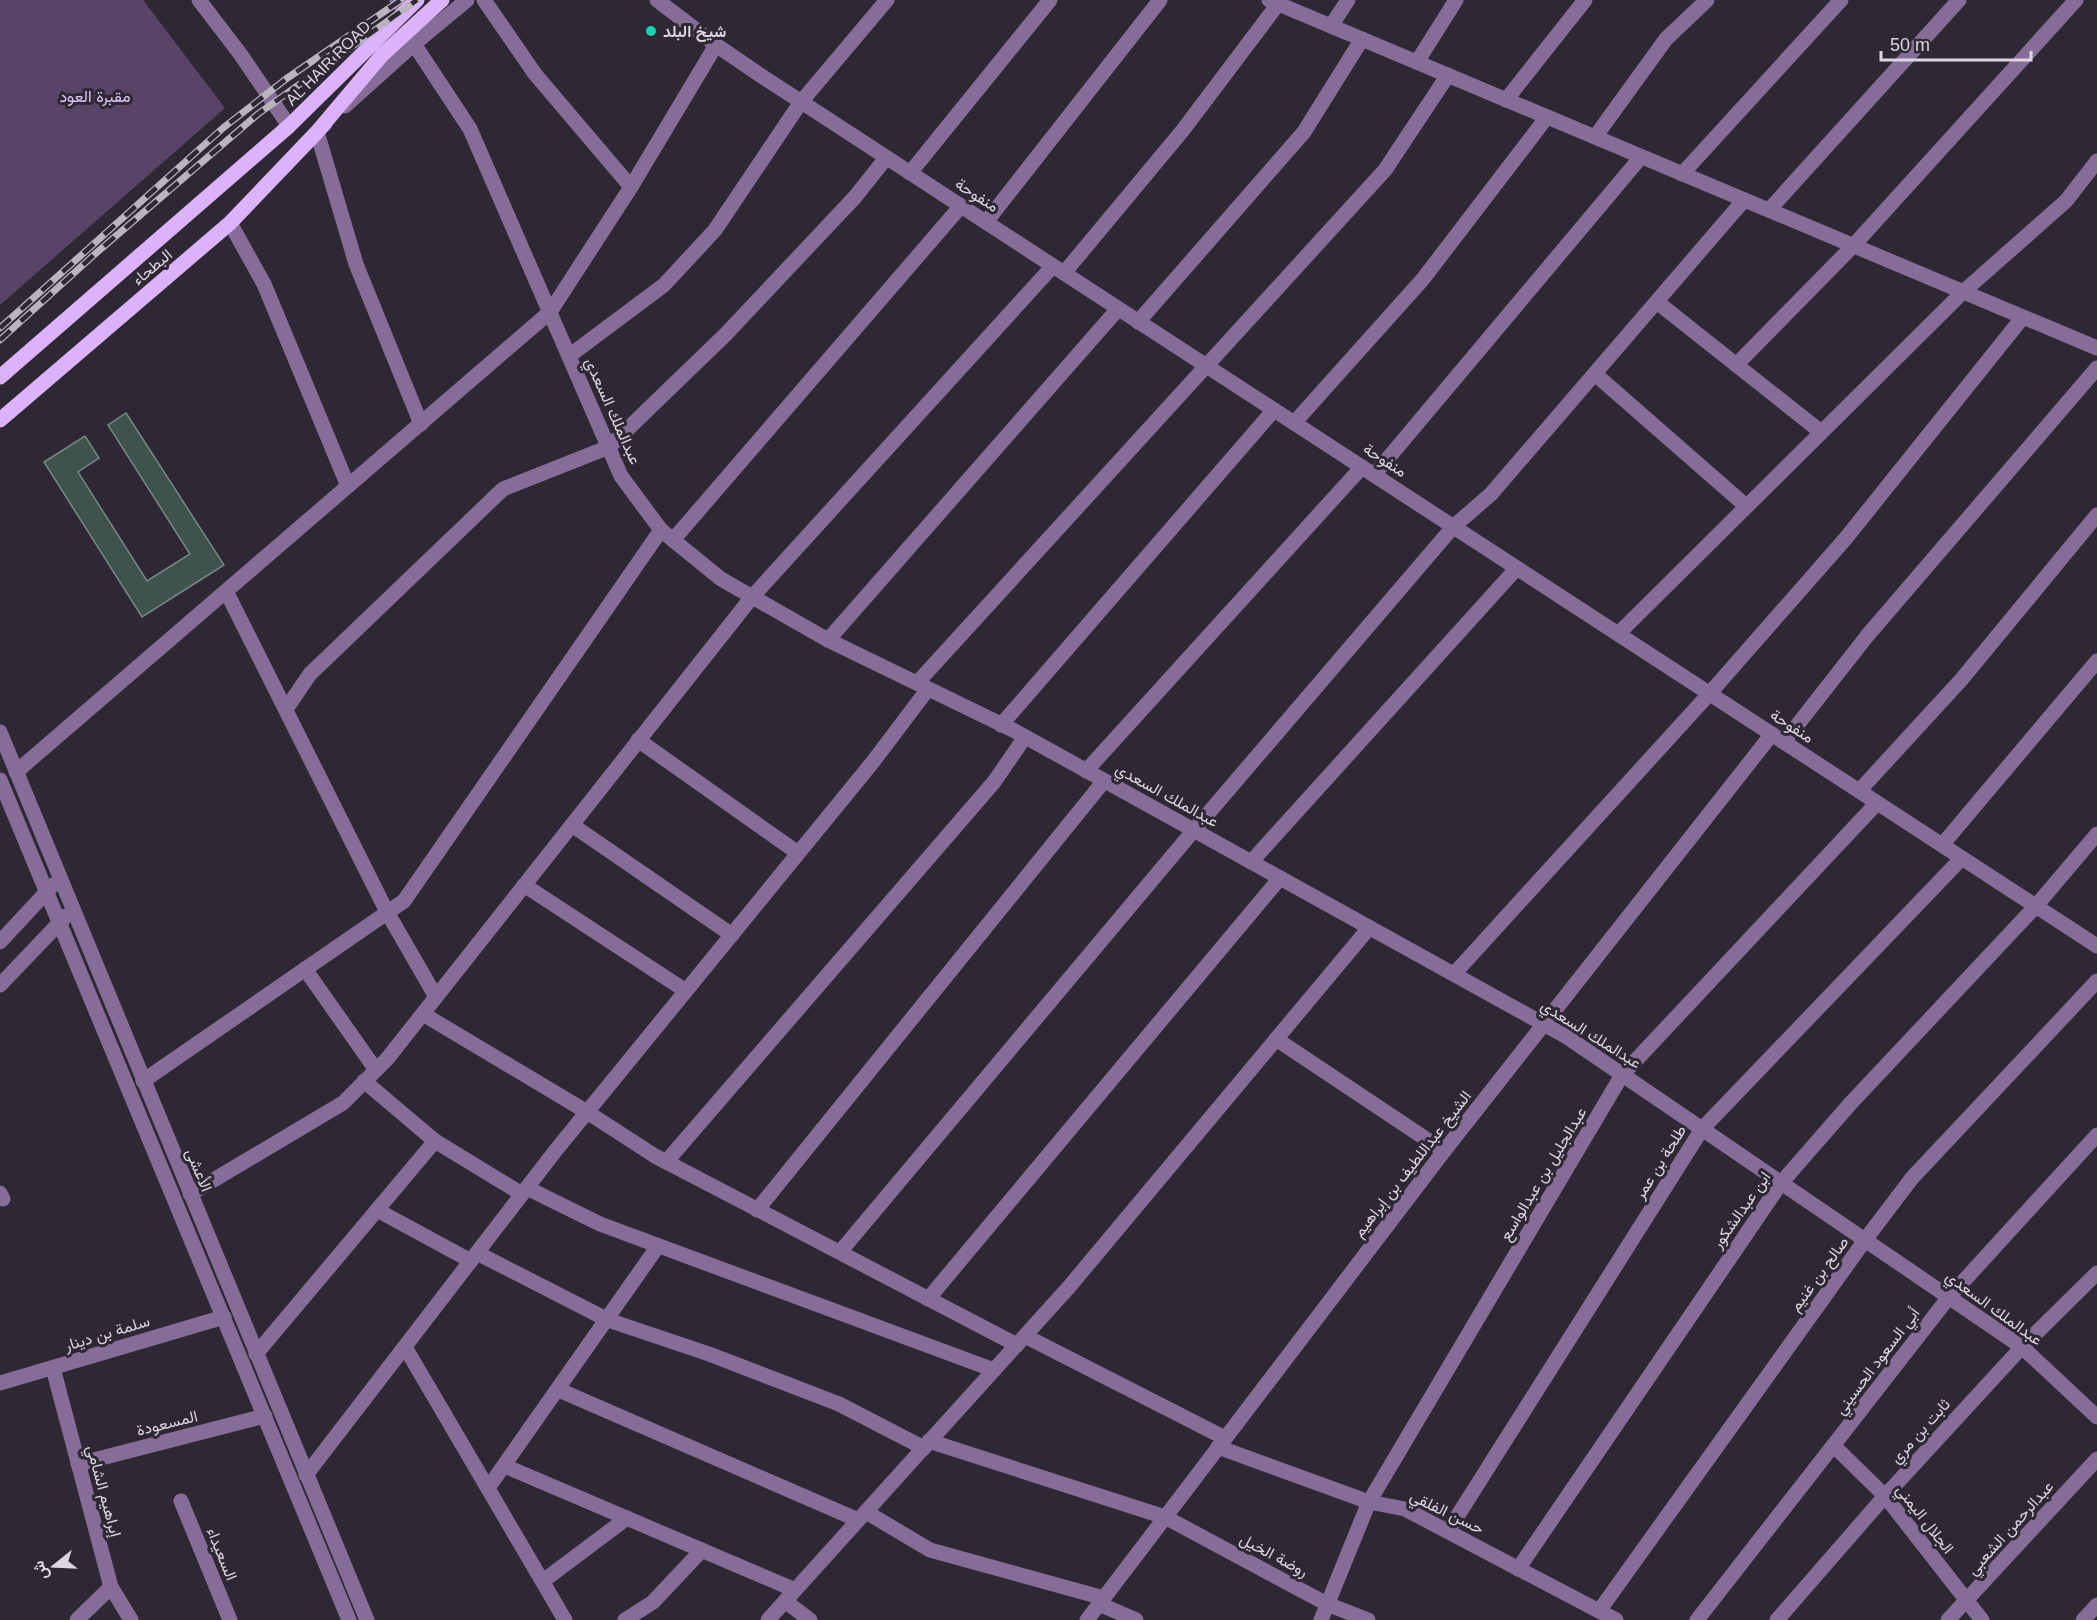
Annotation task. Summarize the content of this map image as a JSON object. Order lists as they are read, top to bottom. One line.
{"streets":{"main road":["AL HAIR ROAD","البطحاء"],"street":["منفوحة","عبدالملك السعدي","طلحة بن عمر","الشيخ عبداللطيف بن إبراهيم","الأعشى","عبدالجليل بن عبدالواسع","ابن عبدالشكور","صالح بن غنيم","سلمة بن دينار","أبي السعود الحسيني","المسعودة","ثابت بن مري","إبراهيم الشامي","حسن الفلقي","الجلال اليمني","عبدالرحمن الشعبي","السعيداء","روضة الخيل"]},"crossings":[["AL HAIR ROAD","البطحاء"],["منفوحة","طلحة بن عمر"],["منفوحة","الشيخ عبداللطيف بن إبراهيم"],["منفوحة","عبدالجليل بن عبدالواسع"],["منفوحة","ابن عبدالشكور"],["البطحاء","عبدالملك السعدي"],["عبدالملك السعدي","طلحة بن عمر"],["عبدالملك السعدي","الشيخ عبداللطيف بن إبراهيم"],["عبدالملك السعدي","عبدالجليل بن عبدالواسع"],["عبدالملك السعدي","ابن عبدالشكور"],["عبدالملك السعدي","صالح بن غنيم"],["عبدالملك السعدي","أبي السعود الحسيني"],["عبدالملك السعدي","ثابت بن مري"],["طلحة بن عمر","حسن الفلقي"],["الشيخ عبداللطيف بن إبراهيم","حسن الفلقي"],["الشيخ عبداللطيف بن إبراهيم","روضة الخيل"],["الأعشى","سلمة بن دينار"],["الأعشى","المسعودة"],["عبدالجليل بن عبدالواسع","حسن الفلقي"],["عبدالجليل بن عبدالواسع","روضة الخيل"],["ابن عبدالشكور","حسن الفلقي"],["صالح بن غنيم","حسن الفلقي"],["سلمة بن دينار","إبراهيم الشامي"],["أبي السعود الحسيني","الجلال اليمني"],["المسعودة","إبراهيم الشامي"],["ثابت بن مري","الجلال اليمني"],["الجلال اليمني","عبدالرحمن الشعبي"]],"parks":["مقبرة العود"],"places":["شيخ البلد"],"scale_bar":"50 m","north":"left"}
